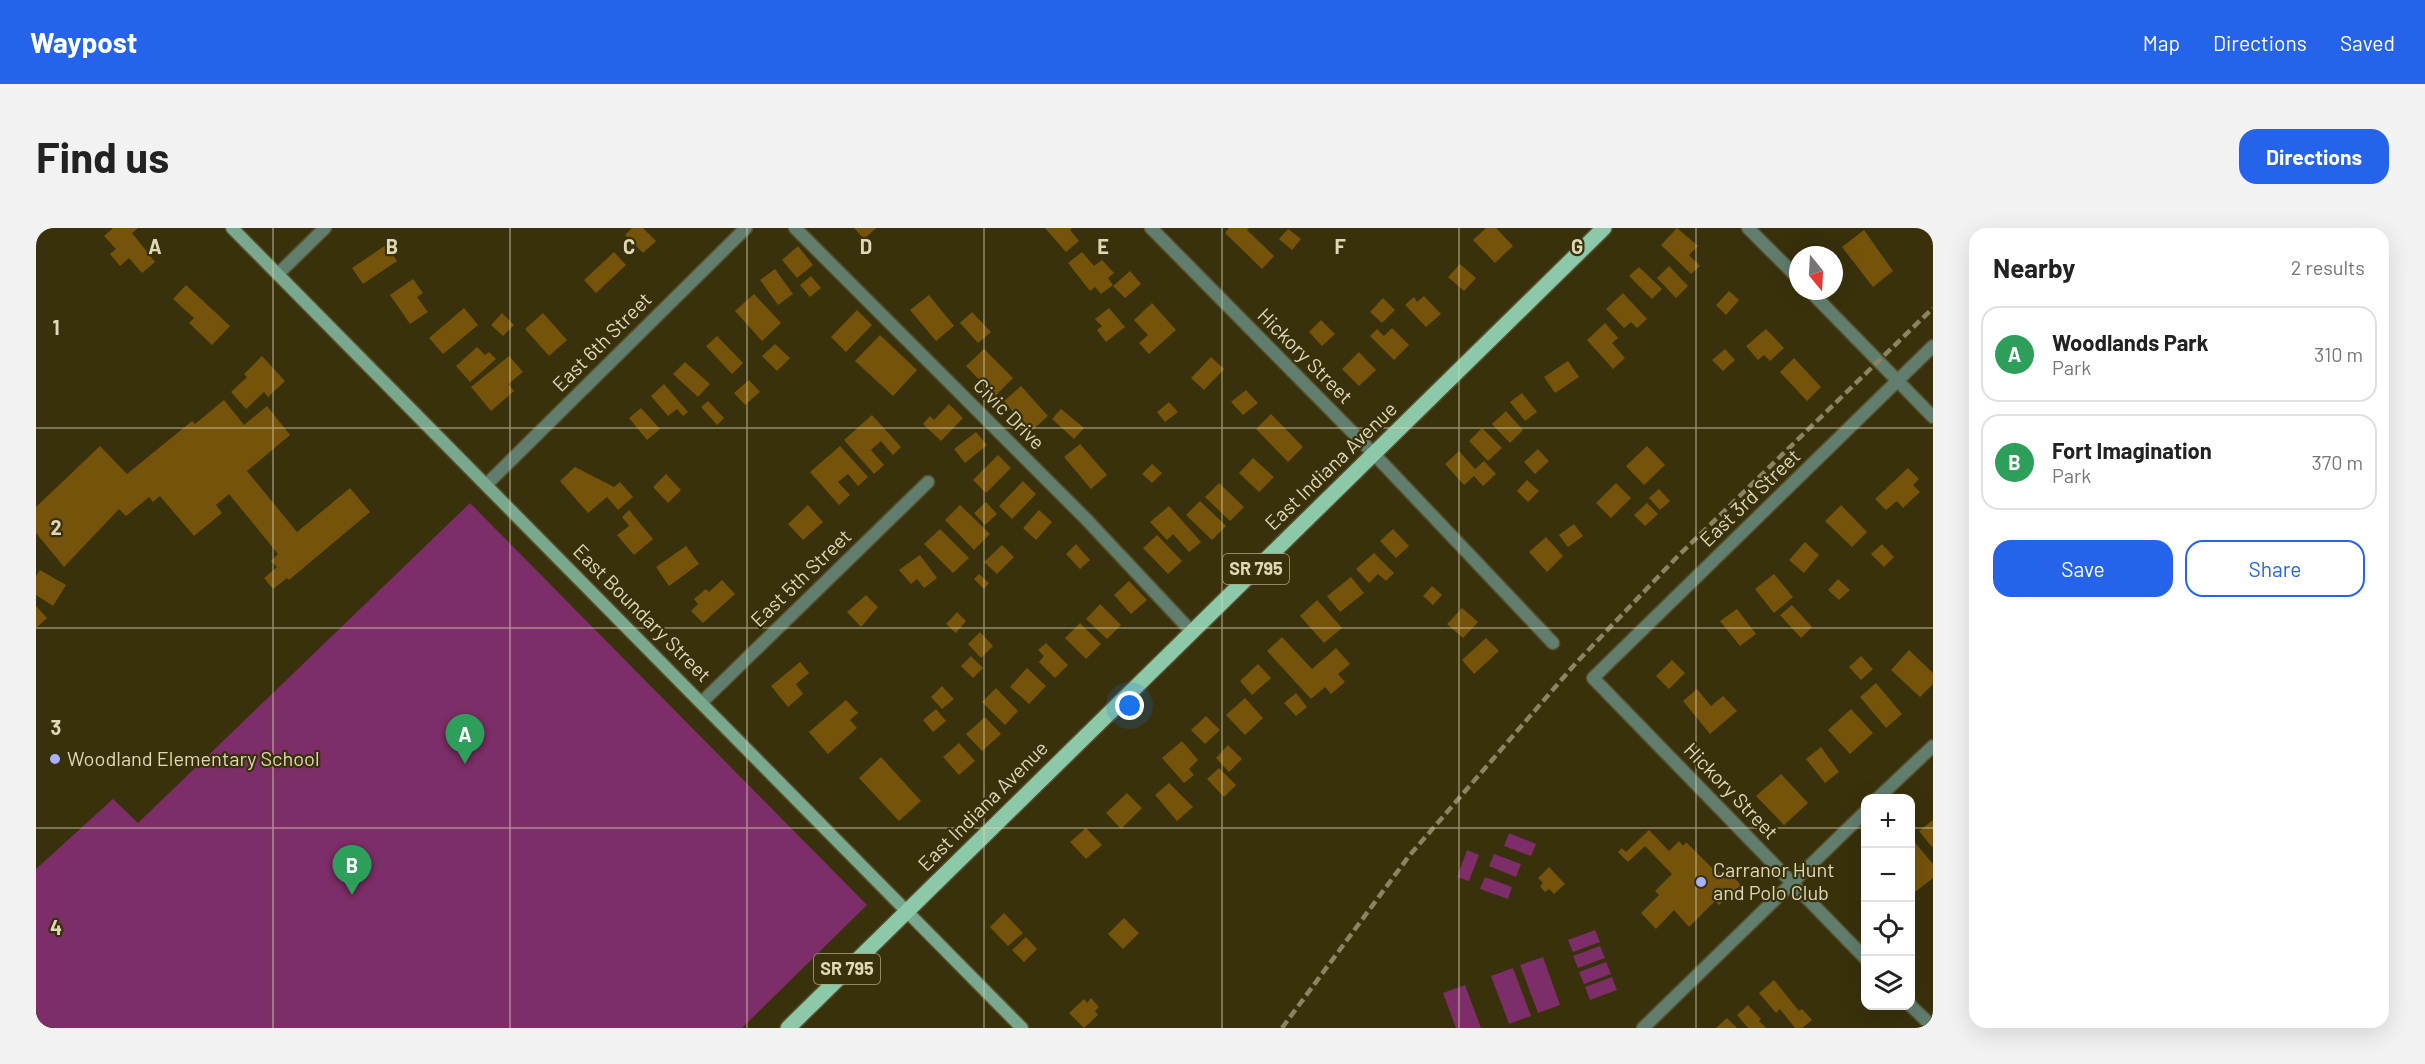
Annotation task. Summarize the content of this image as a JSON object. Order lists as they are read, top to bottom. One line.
{"streets":{"main road":["East Indiana Avenue","SR 795"],"street":["East 6th Street","Hickory Street","Civic Drive","East 3rd Street","East 5th Street","East Boundary Street"]},"crossings":[["East 6th Street","East Boundary Street"],["Hickory Street","East Indiana Avenue"],["Hickory Street","East 3rd Street"],["Civic Drive","East Indiana Avenue"],["East Indiana Avenue","SR 795"],["East Indiana Avenue","East Boundary Street"],["SR 795","East Boundary Street"],["East 5th Street","East Boundary Street"]],"places":["Woodland Elementary School","Carranor Hunt and Polo Club"],"north":"bottom","page":{"header":"Waypost","nav":["Map","Directions","Saved"],"buttons":["Directions",["Save","Share"]],"title":"Find us","heading":["Nearby","2 results"],"list":[{"mark":"A","name":"Woodlands Park","note":"Park","value":"310 m"},{"mark":"B","name":"Fort Imagination","note":"Park","value":"370 m"}],"pins":["A","B"],"map_buttons":["+","−"]},"grid":{"columns":["A","B","C","D","E","F","G"],"rows":["1","2","3","4"]}}
